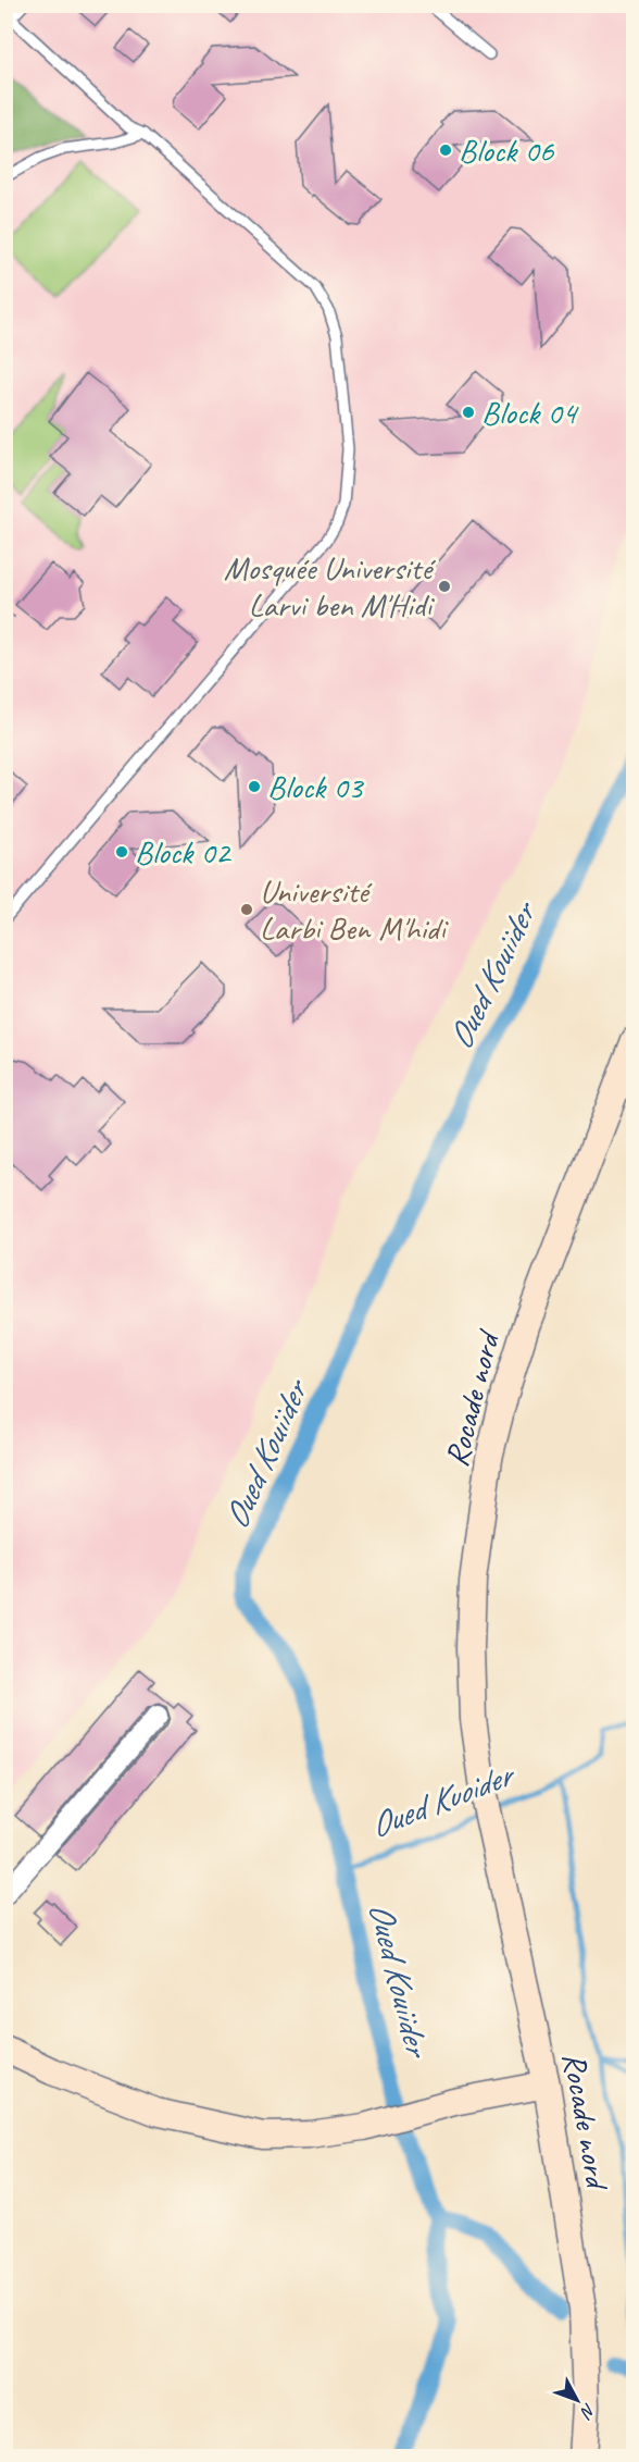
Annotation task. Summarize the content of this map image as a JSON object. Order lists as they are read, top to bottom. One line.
{"streets":{"main road":["Rocade nord"]},"water":["Oued Kouiider","Oued Kuoider"],"places":["Block 06","Block 04","Mosquée Université Larvi ben M'Hidi","Block 03","Block 02","Université Larbi Ben M'hidi"],"north":"bottom right"}
